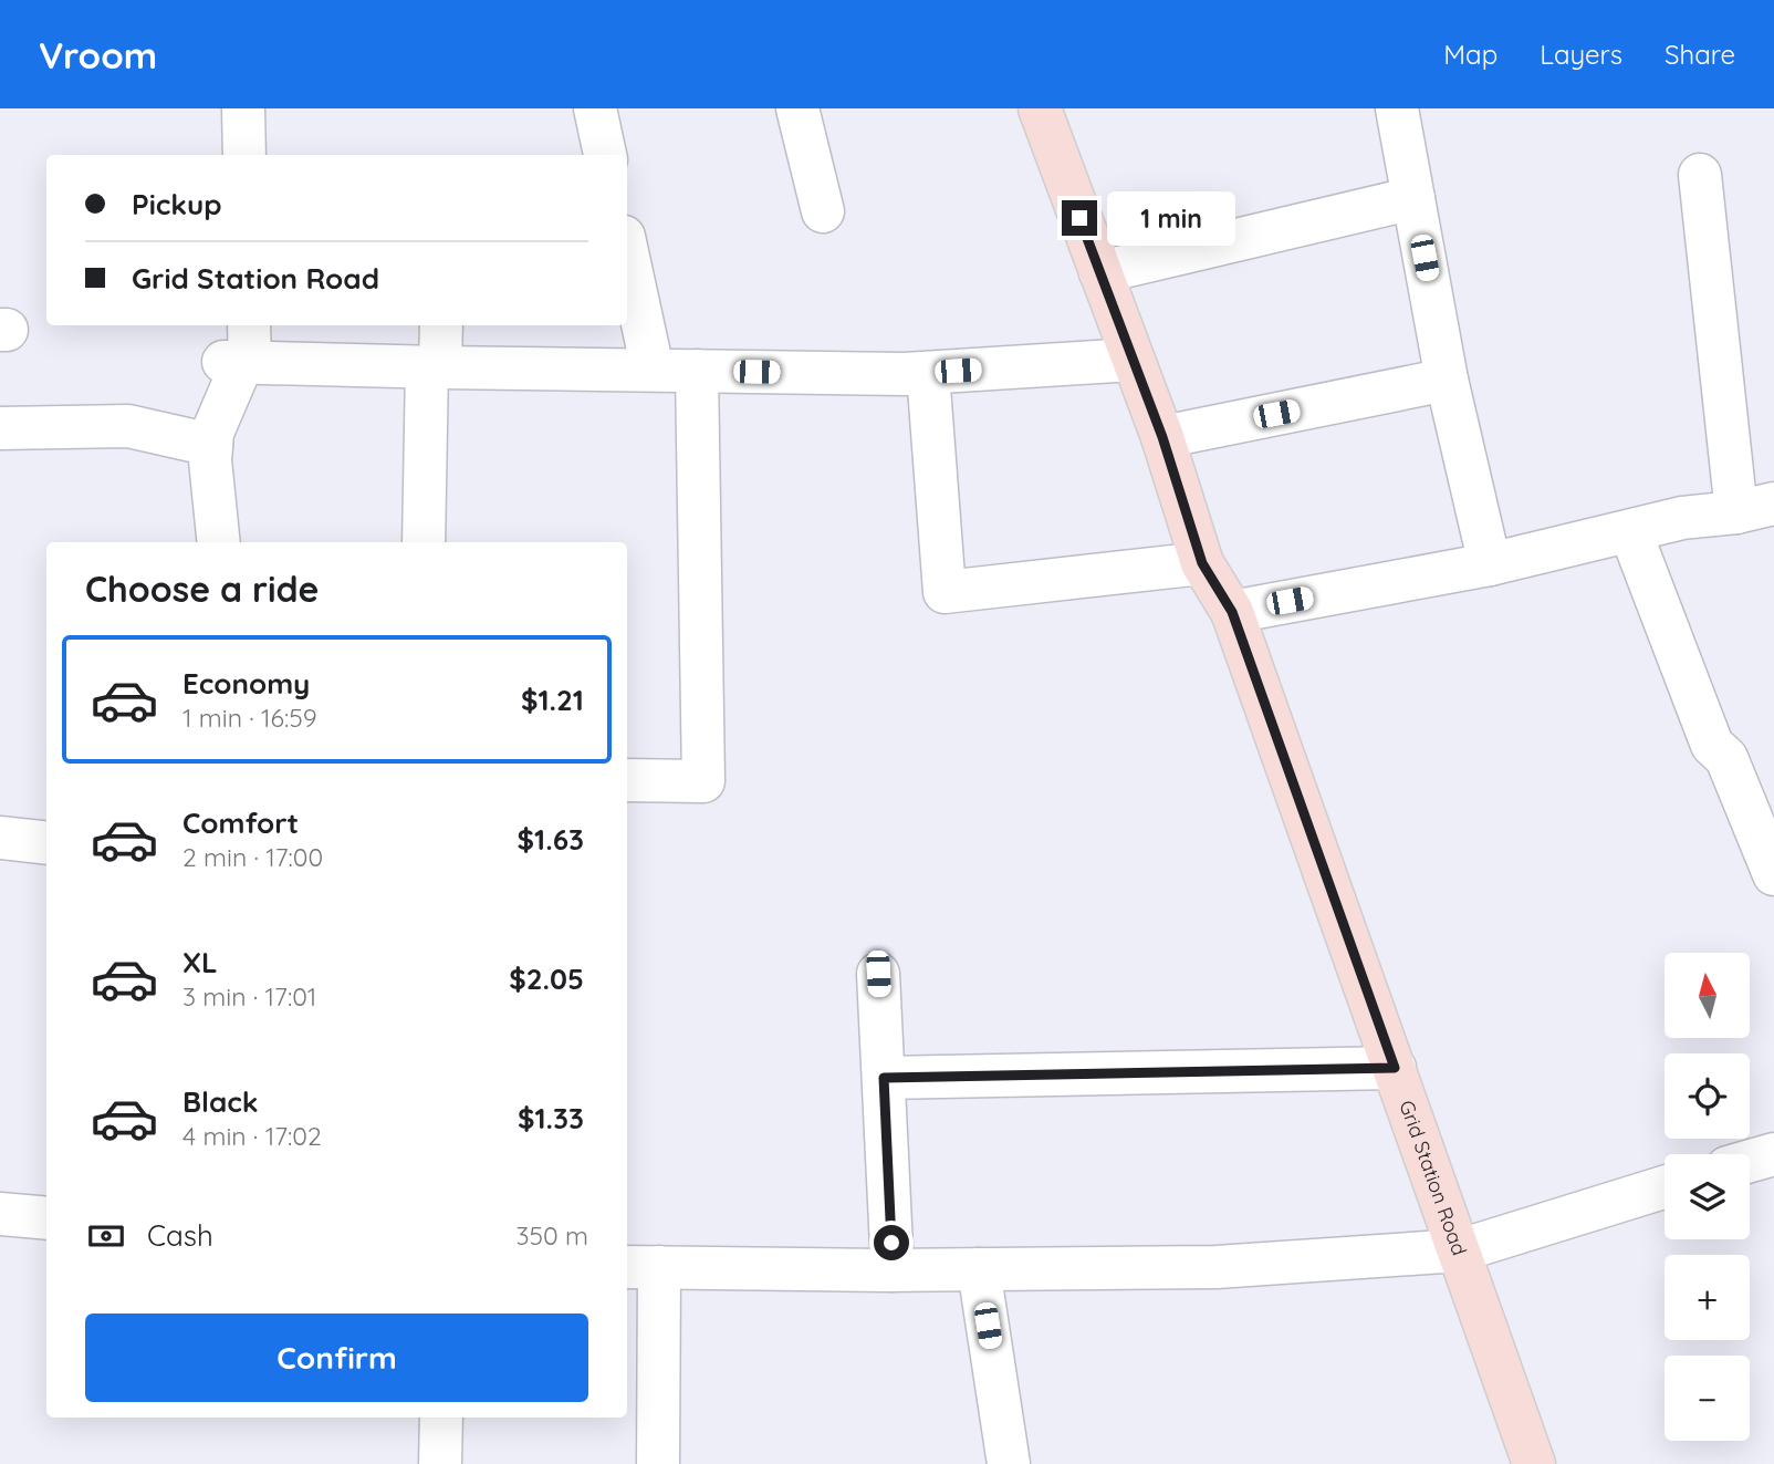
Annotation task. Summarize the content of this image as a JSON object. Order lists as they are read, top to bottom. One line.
{"streets":{"main road":["Grid Station Road"]},"north":"top","page":{"header":"Vroom","nav":["Map","Layers","Share"],"banner":["Pickup","Grid Station Road"],"bubble":"1 min","heading":"Choose a ride","list":[{"name":"Economy","note":"1 min · 16:59","value":"$1.21"},{"name":"Comfort","note":"2 min · 17:00","value":"$1.63"},{"name":"XL","note":"3 min · 17:01","value":"$2.05"},{"name":"Black","note":"4 min · 17:02","value":"$1.33"}],"map_buttons":["+","−"],"pay":["Cash","350 m"],"buttons":"Confirm"}}
